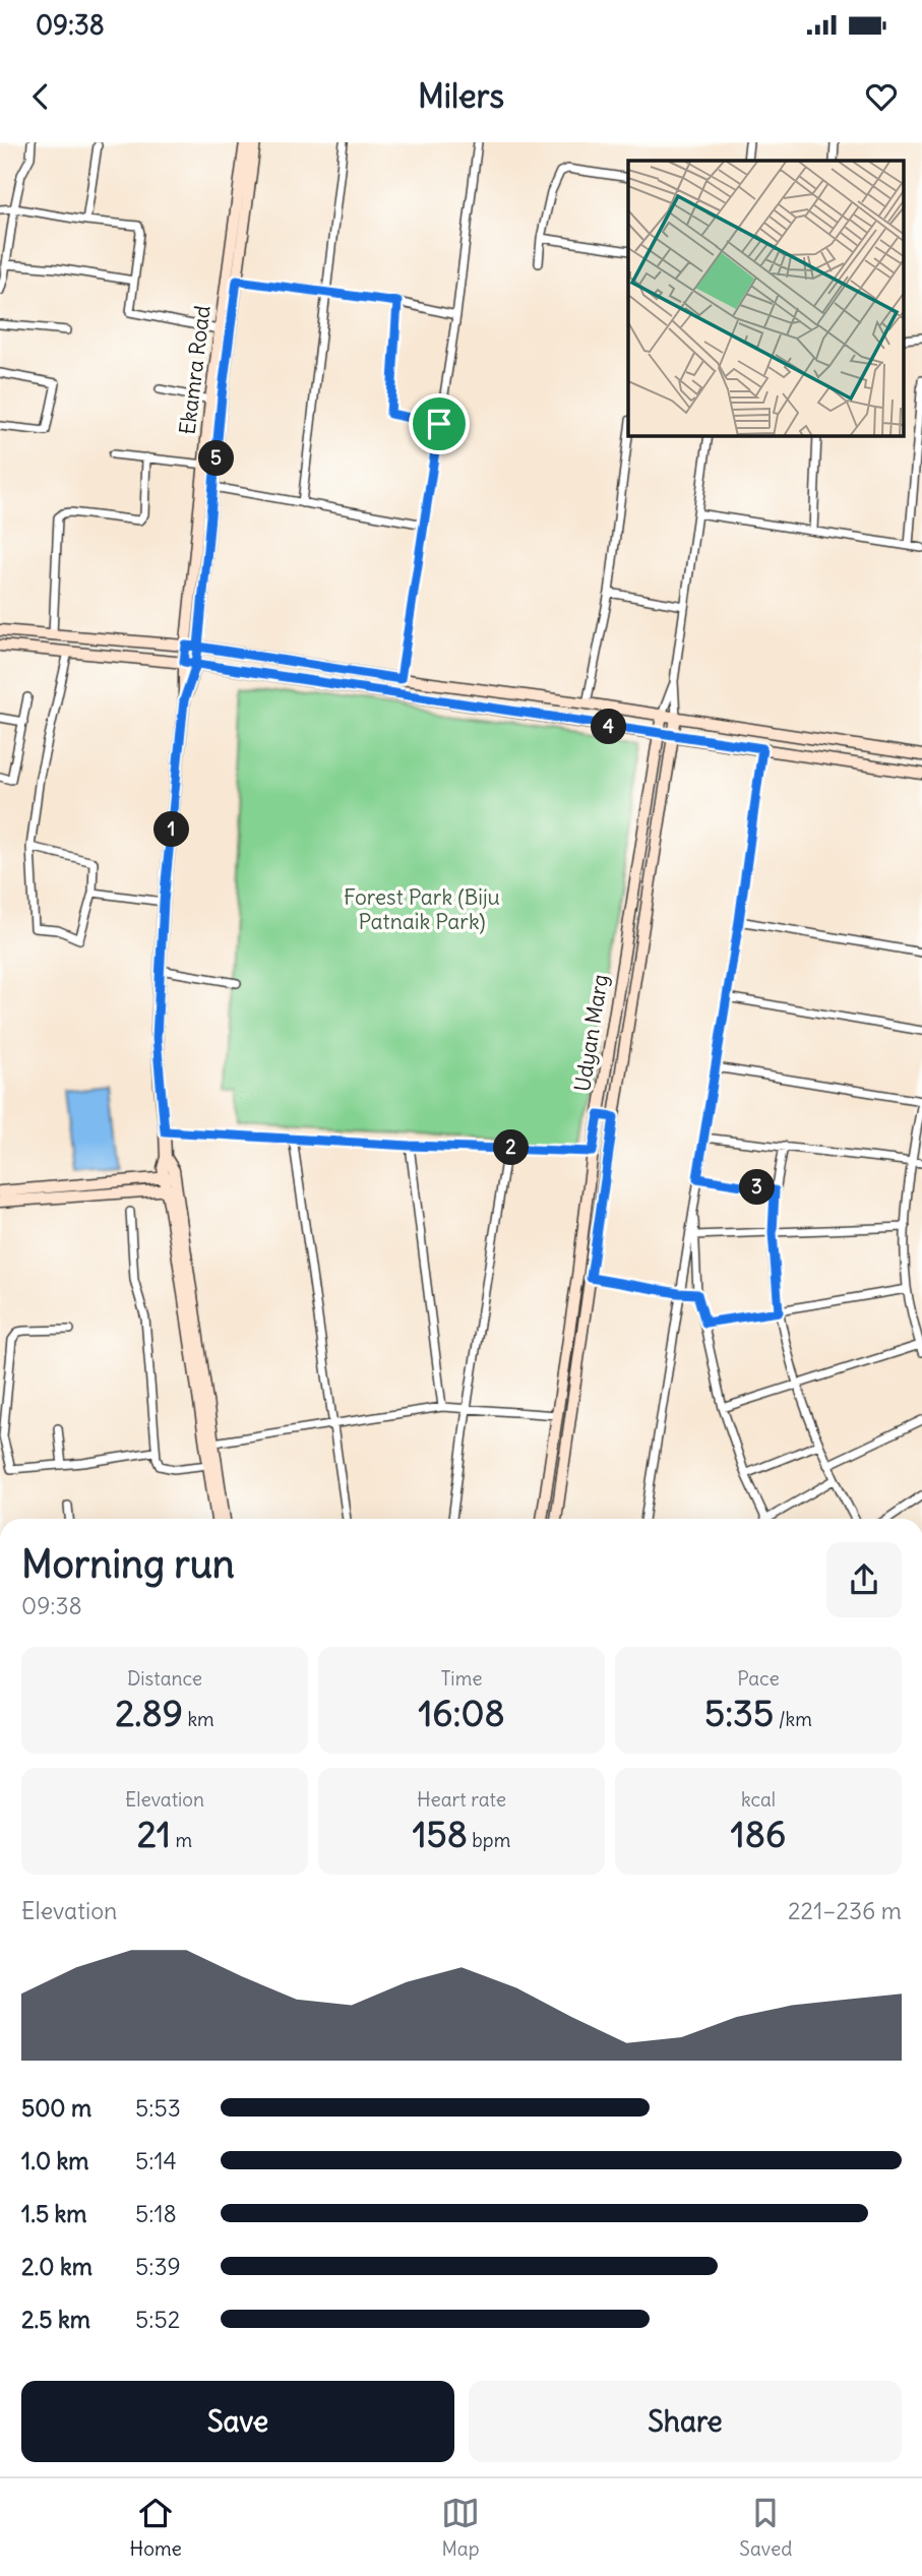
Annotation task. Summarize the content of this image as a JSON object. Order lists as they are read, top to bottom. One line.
{"streets":{"street":["Ekamra Road","Udyan Marg"]},"parks":["Forest Park (Biju Patnaik Park)"],"page":{"status":"09:38","header":"Milers","pins":["5","4","1","2","3"],"heading":["Morning run","09:38"],"stats":[["Distance","2.89 km"],["Time","16:08"],["Pace","5:35 /km"],["Elevation","21 m"],["Heart rate","158 bpm"],["kcal","186"]],"chart":["Elevation","221–236 m"],"list":[{"name":"500 m","note":"5:53"},{"name":"1.0 km","note":"5:14"},{"name":"1.5 km","note":"5:18"},{"name":"2.0 km","note":"5:39"},{"name":"2.5 km","note":"5:52"}],"buttons":["Save","Share"],"tabs":["Home","Map","Saved"]}}
